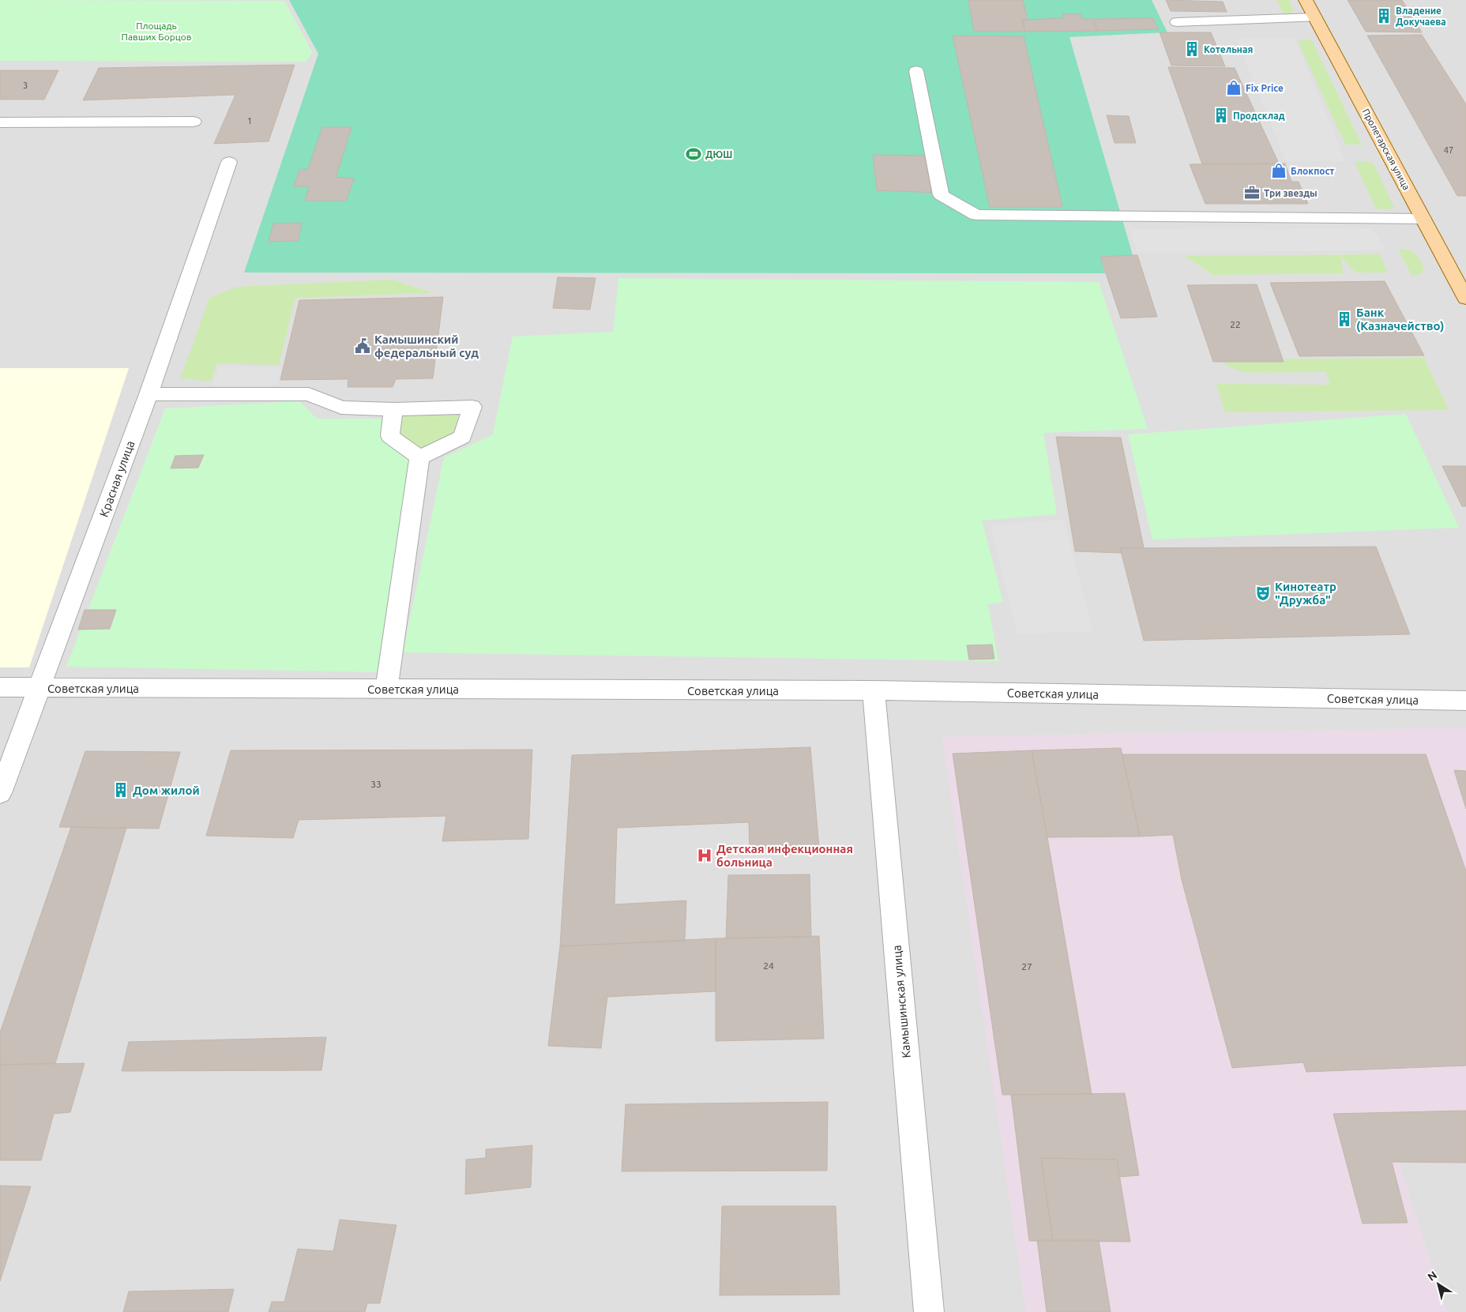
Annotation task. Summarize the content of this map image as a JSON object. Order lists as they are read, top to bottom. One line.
{"streets":{"main road":["Пролетарская улица"],"street":["Красная улица","Советская улица","Камышинская улица"]},"crossings":[["Красная улица","Советская улица"],["Советская улица","Камышинская улица"]],"parks":["Площадь Павших Борцов"],"places":{"building":["Владение Докучаева","Котельная","Продсклад","Банк (Казначейство)","Дом жилой"],"shop":["Fix Price","Блокпост"],"sports":["ДЮШ"],"office":["Три звезды"],"public building":["Камышинский федеральный суд"],"theatre":["Кинотеатр \"Дружба\""],"hospital":["Детская инфекционная больница"]},"house_numbers":["3","1","47","22","33","24","27"],"north":"top left"}
